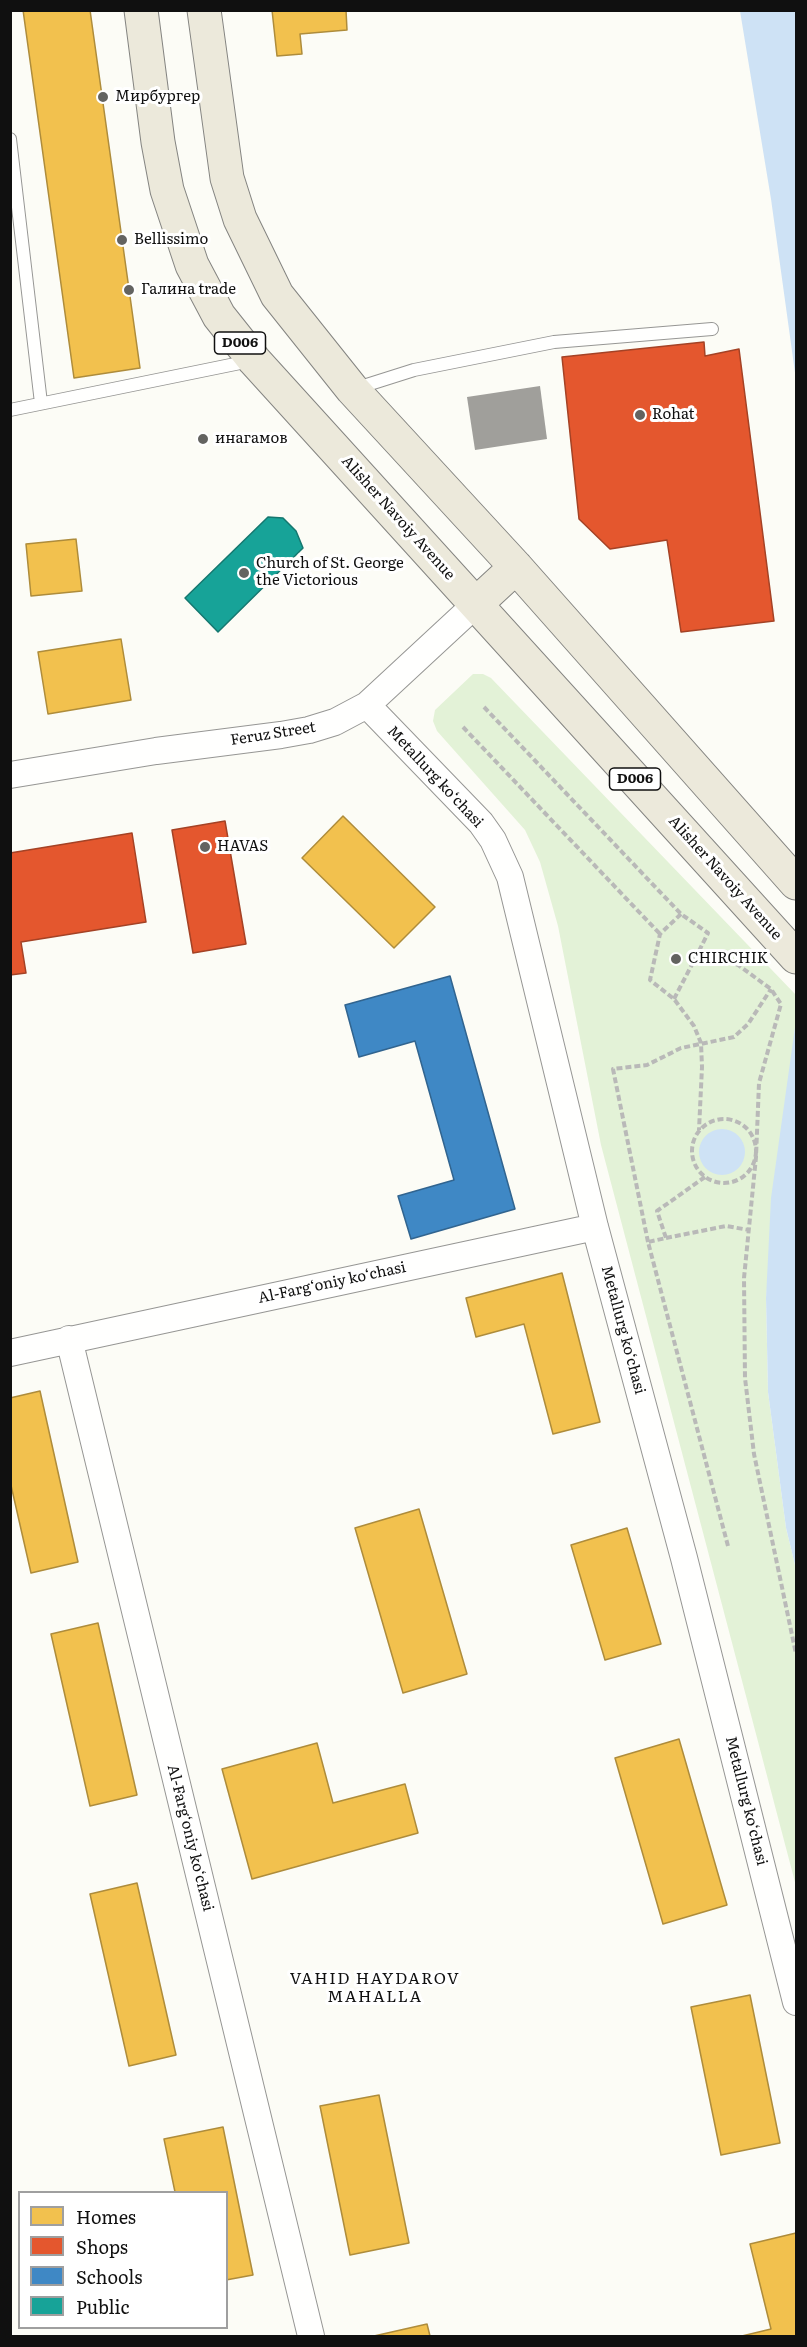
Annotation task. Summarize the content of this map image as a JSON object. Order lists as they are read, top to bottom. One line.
{"streets":{"main road":["D006","Alisher Navoiy Avenue","Feruz Street"],"street":["Metallurg ko‘chasi","Al-Farg‘oniy ko‘chasi"]},"crossings":[["Alisher Navoiy Avenue","Feruz Street"],["Feruz Street","Metallurg ko‘chasi"],["Metallurg ko‘chasi","Al-Farg‘oniy ko‘chasi"]],"districts":["VAHID HAYDAROV MAHALLA"],"places":["Мирбургер","Bellissimo","Галина trade","Rohat","инагамов","Church of St. George the Victorious","HAVAS","CHIRCHIK"],"legend":["Homes","Shops","Schools","Public"]}
